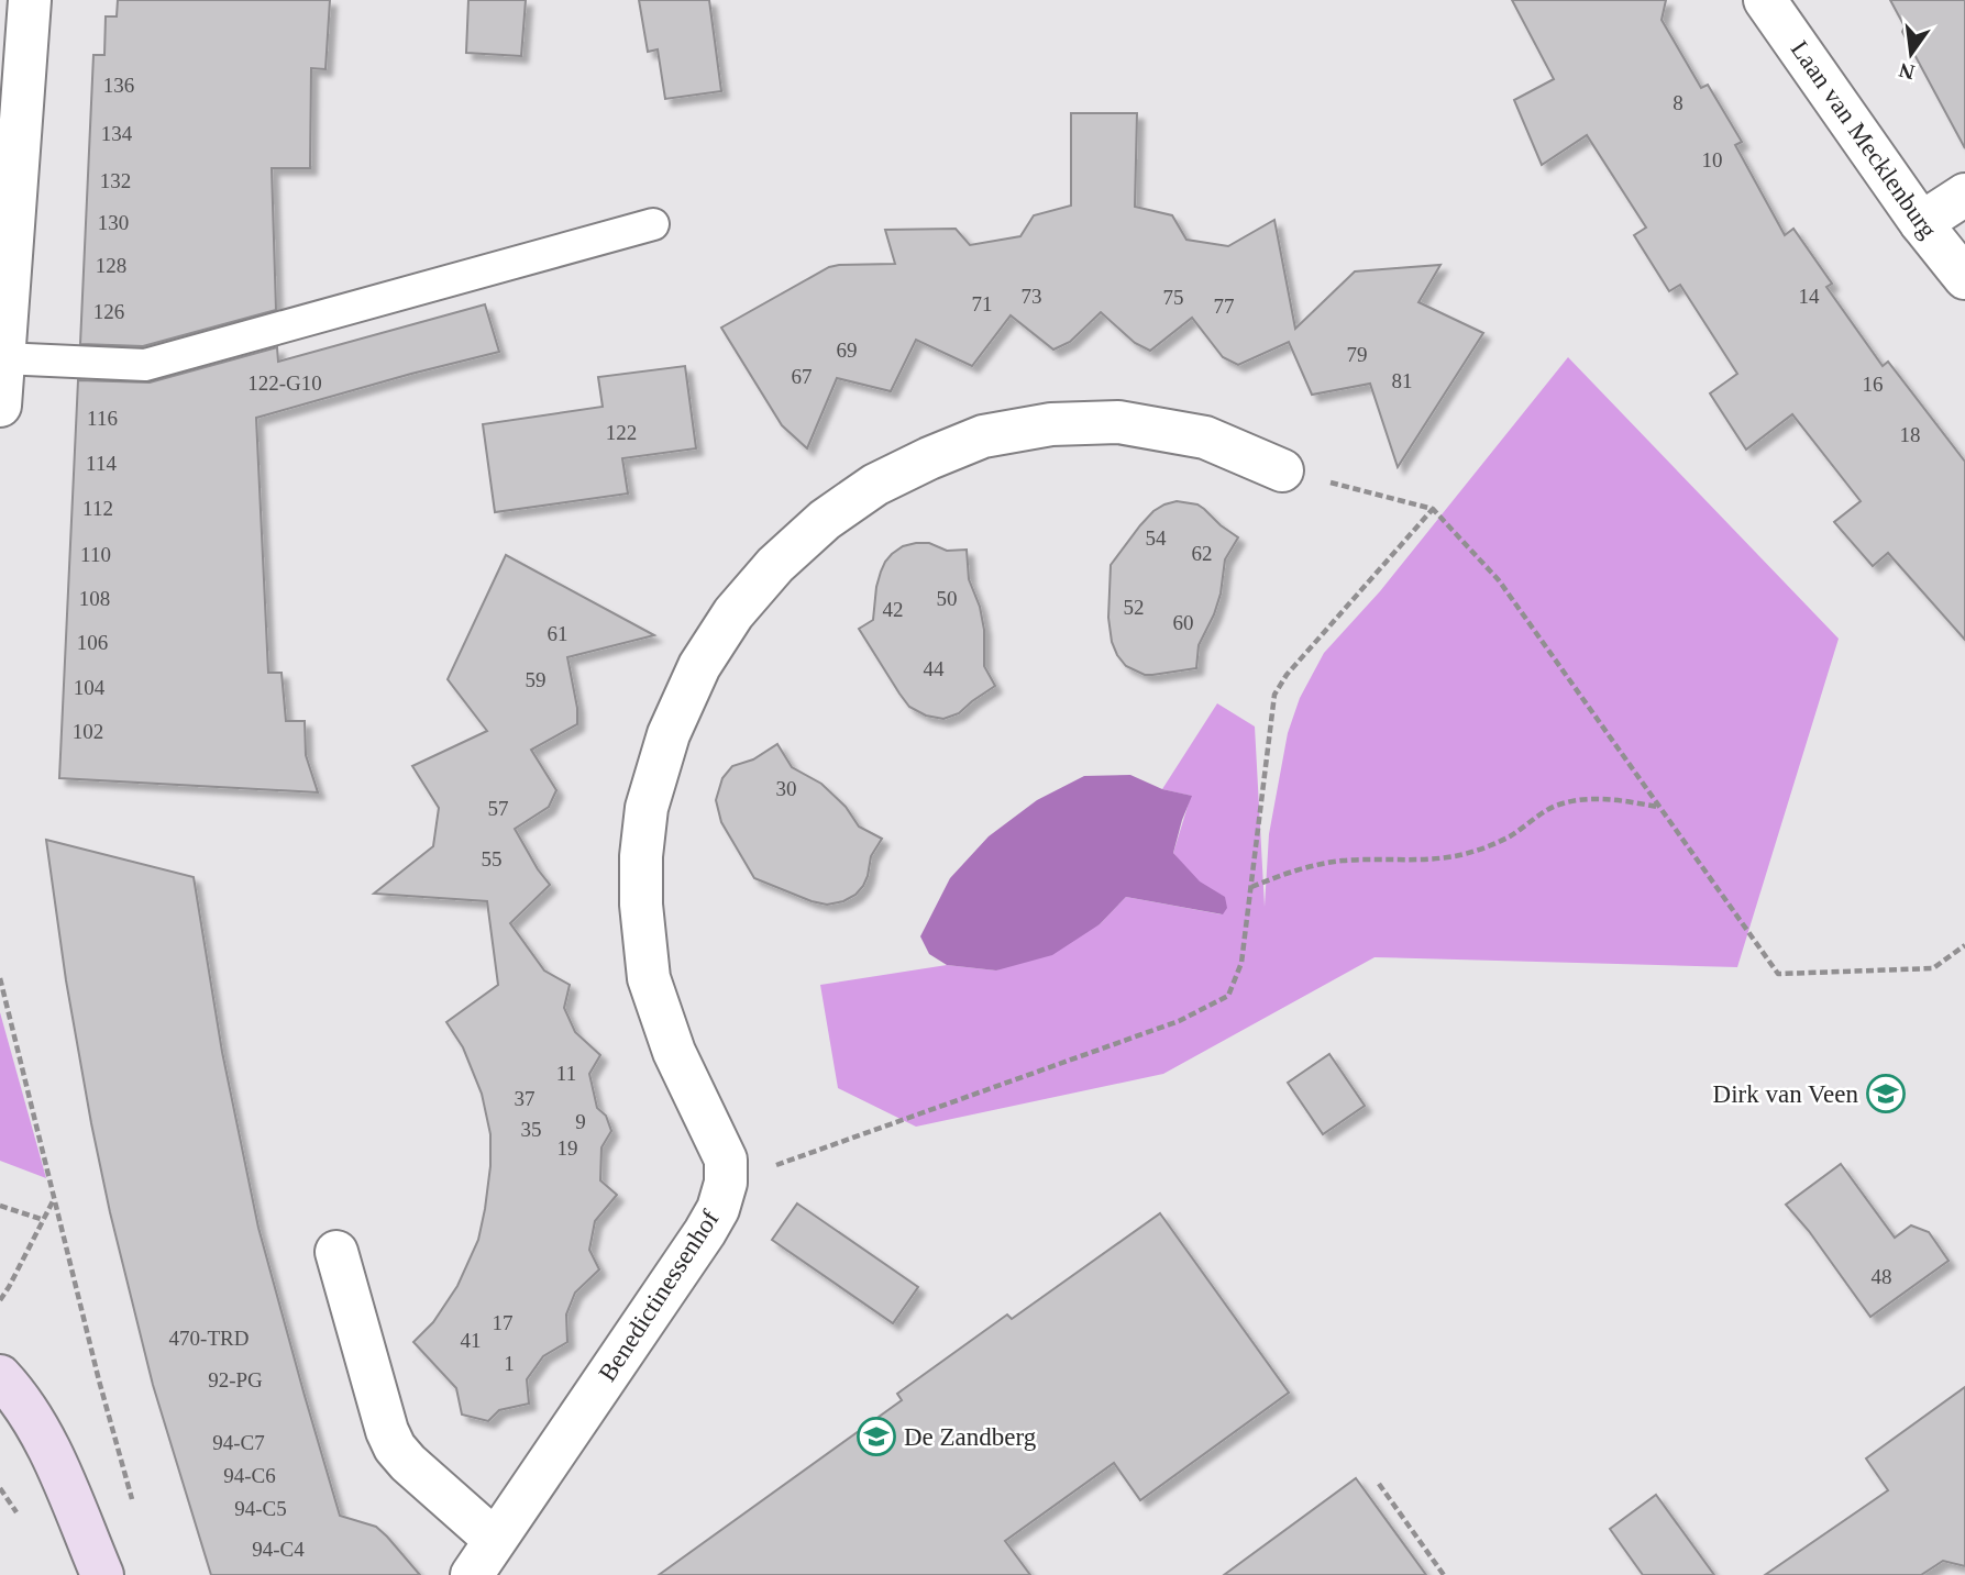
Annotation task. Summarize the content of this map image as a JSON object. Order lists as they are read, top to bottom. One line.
{"streets":{"street":["Laan van Mecklenburg","Benedictinessenhof"]},"places":{"school or university":["Dirk van Veen","De Zandberg"]},"house_numbers":["136","8","134","10","132","130","128","73","14","75","71","77","126","69","79","67","81","122-G10","16","116","122","18","114","112","54","62","110","108","50","52","42","60","61","106","44","59","104","102","30","57","55","11","37","9","35","19","48","17","470-TRD","41","1","92-PG","94-C7","94-C6","94-C5","94-C4"],"north":"bottom"}
